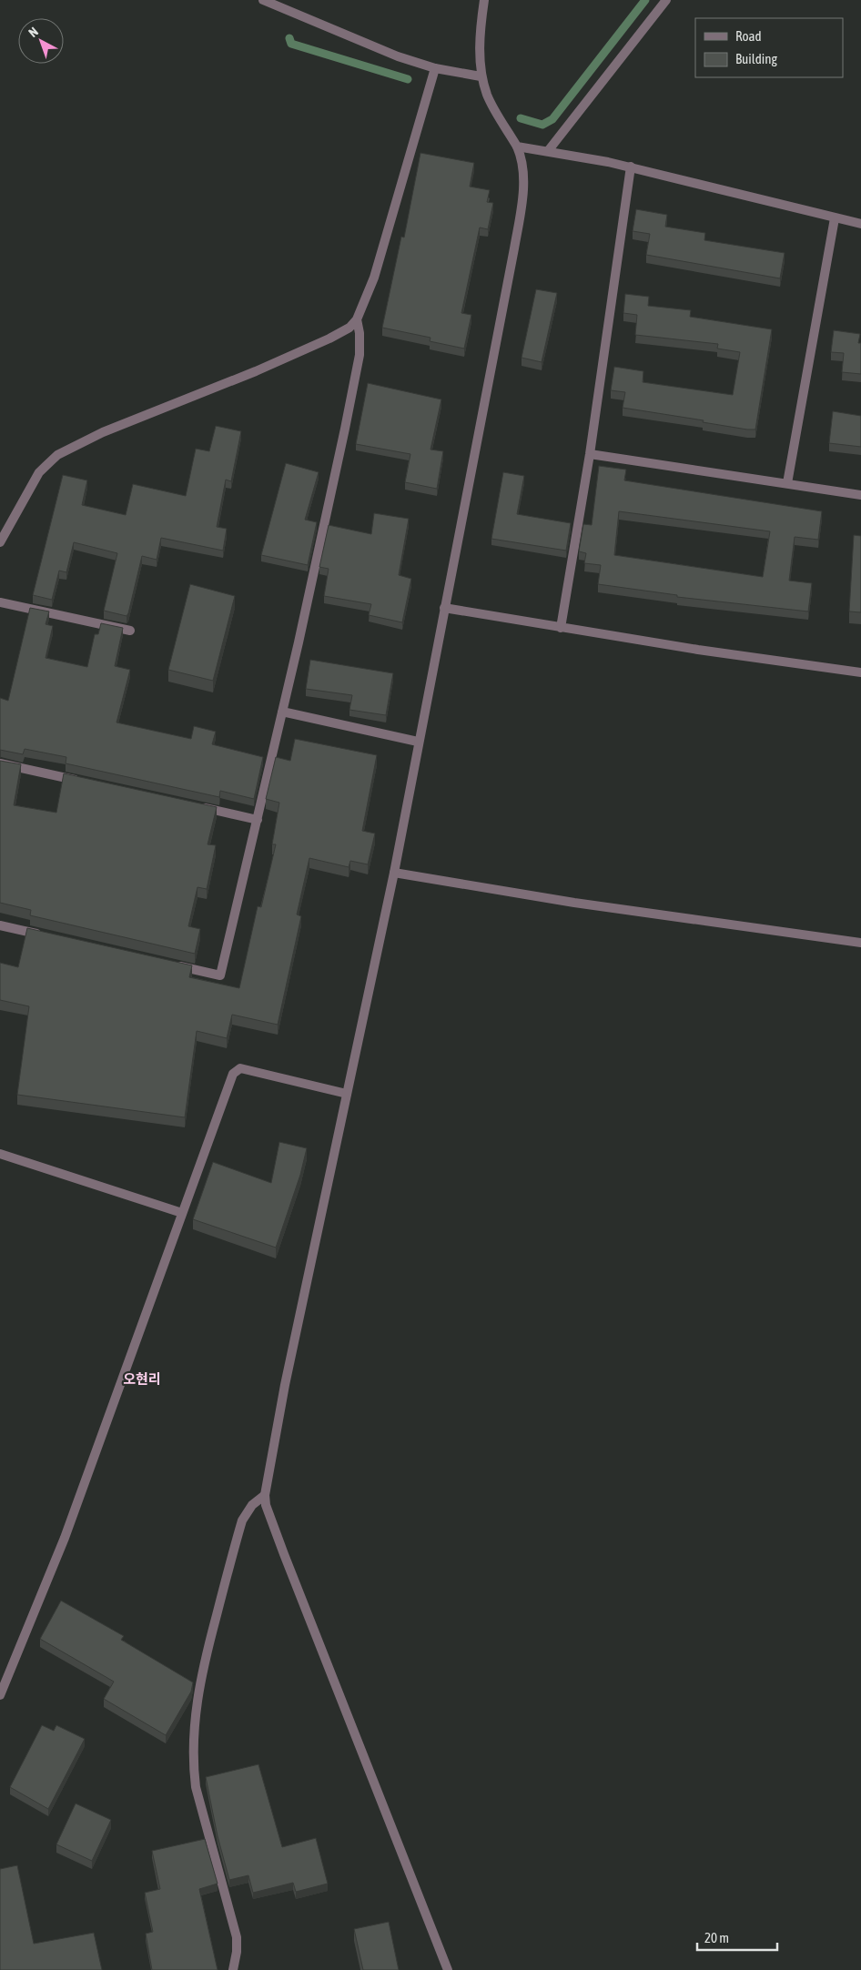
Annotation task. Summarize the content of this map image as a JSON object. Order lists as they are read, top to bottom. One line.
{"districts":["오현리"],"legend":["Road","Building"],"scale_bar":"20 m","north":"top left"}
